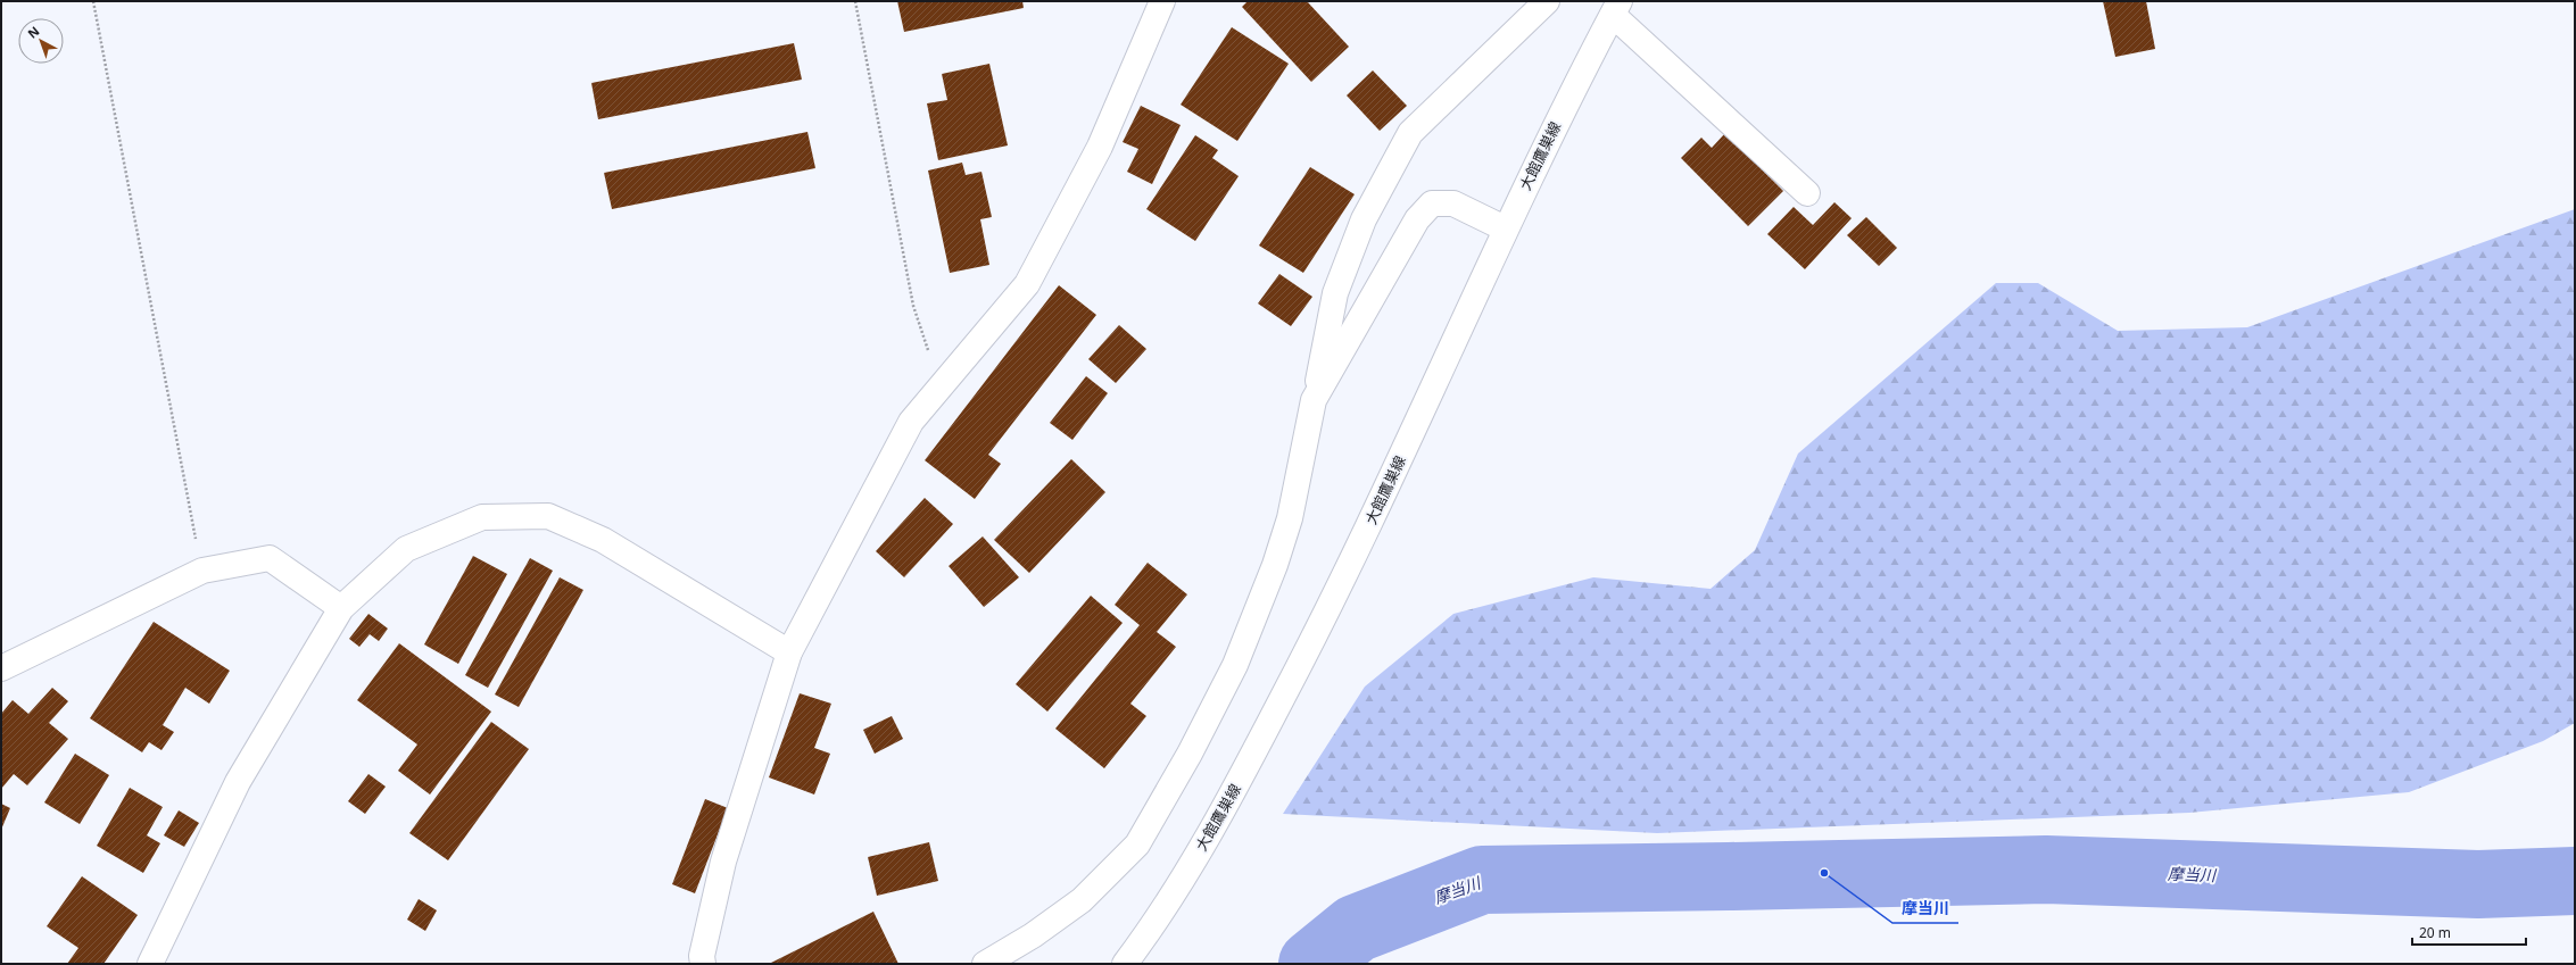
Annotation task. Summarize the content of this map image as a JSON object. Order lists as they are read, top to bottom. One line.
{"streets":{"street":["大館鷹巣線"]},"water":["摩当川"],"places":["摩当川"],"scale_bar":"20 m","north":"top left"}
